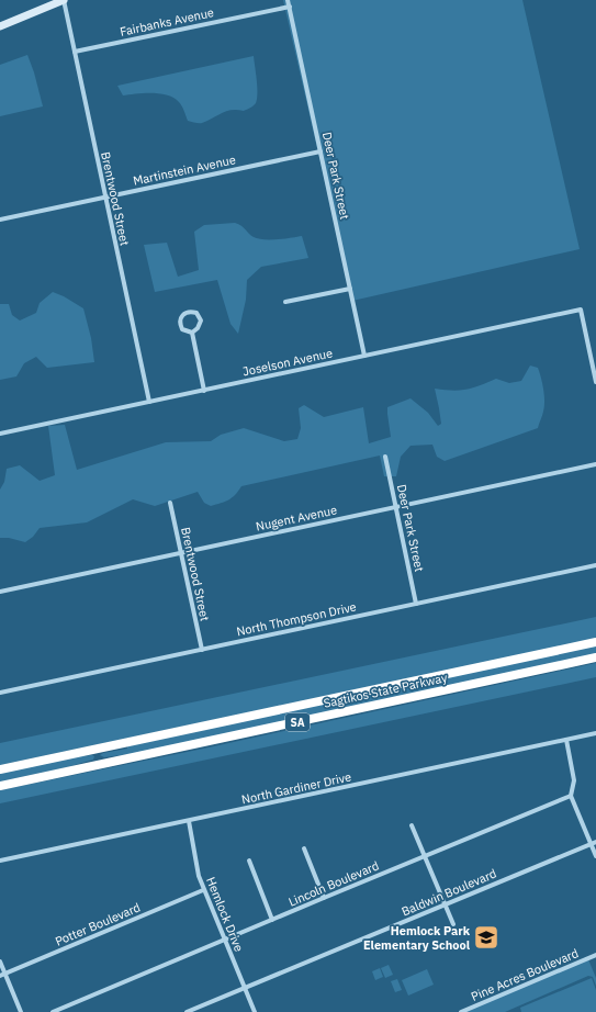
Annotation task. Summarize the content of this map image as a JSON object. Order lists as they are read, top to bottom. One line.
{"streets":{"highway":["Sagtikos State Parkway","SA"],"street":["Fairbanks Avenue","Martinstein Avenue","Deer Park Street","Brentwood Street","Joselson Avenue","Nugent Avenue","North Thompson Drive","North Gardiner Drive","Lincoln Boulevard","Baldwin Boulevard","Hemlock Drive","Potter Boulevard","Pine Acres Boulevard"]},"crossings":[["Fairbanks Avenue","Deer Park Street"],["Fairbanks Avenue","Brentwood Street"],["Martinstein Avenue","Deer Park Street"],["Martinstein Avenue","Brentwood Street"],["Deer Park Street","Joselson Avenue"],["Deer Park Street","Nugent Avenue"],["Deer Park Street","North Thompson Drive"],["Brentwood Street","Joselson Avenue"],["Brentwood Street","Nugent Avenue"],["Brentwood Street","North Thompson Drive"],["North Gardiner Drive","Hemlock Drive"],["Lincoln Boulevard","Hemlock Drive"],["Baldwin Boulevard","Hemlock Drive"],["Hemlock Drive","Potter Boulevard"]],"places":{"school or university":["Hemlock Park Elementary School"]}}
